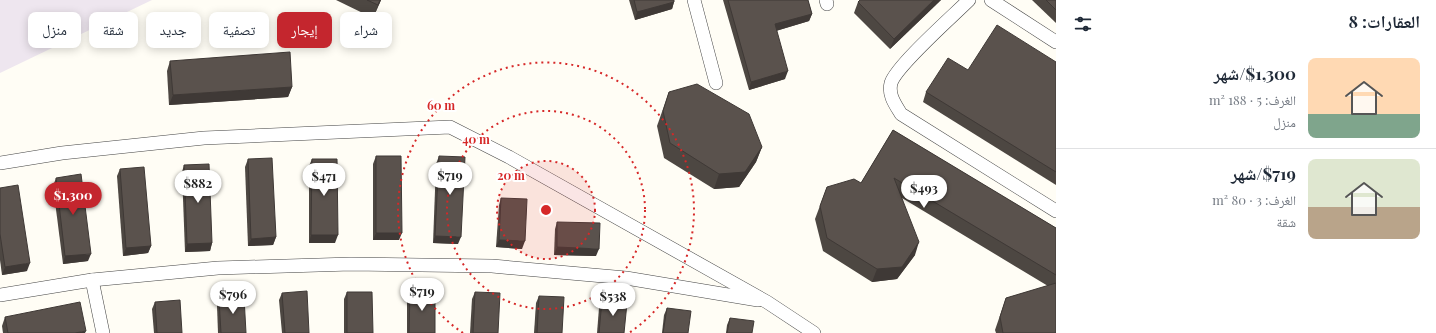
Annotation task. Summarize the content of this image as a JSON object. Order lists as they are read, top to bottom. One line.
{"page":{"heading":"العقارات: 8","chip":["شراء","إيجار","تصفية","جديد","شقة","منزل"],"list":[{"name":"$1,300/شهر","note":"الغرف: 5 · 188 m² · منزل"},{"name":"$719/شهر","note":"الغرف: 3 · 80 m² · شقة"}],"price":["$719","$471","$882","$493","$1,300","$719","$796","$538"]},"rings":["60 m","40 m","20 m"]}
